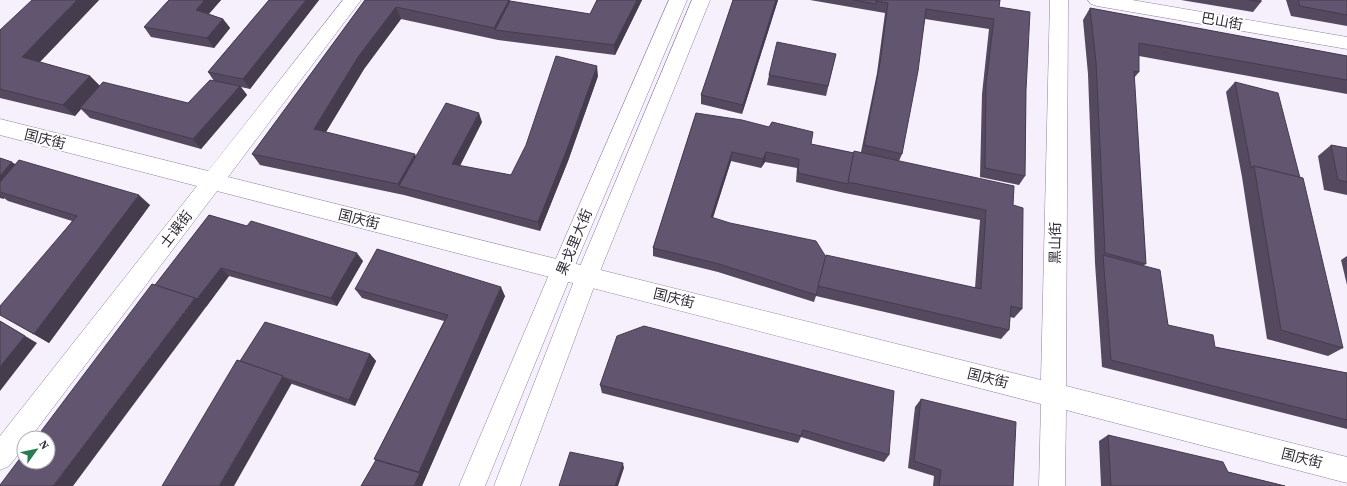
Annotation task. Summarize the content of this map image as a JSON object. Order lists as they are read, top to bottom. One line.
{"streets":{"street":["巴山街","国庆街","士课街","果戈里大街","黑山街"]},"crossings":[["国庆街","士课街"],["国庆街","果戈里大街"],["国庆街","黑山街"]],"north":"top right"}
